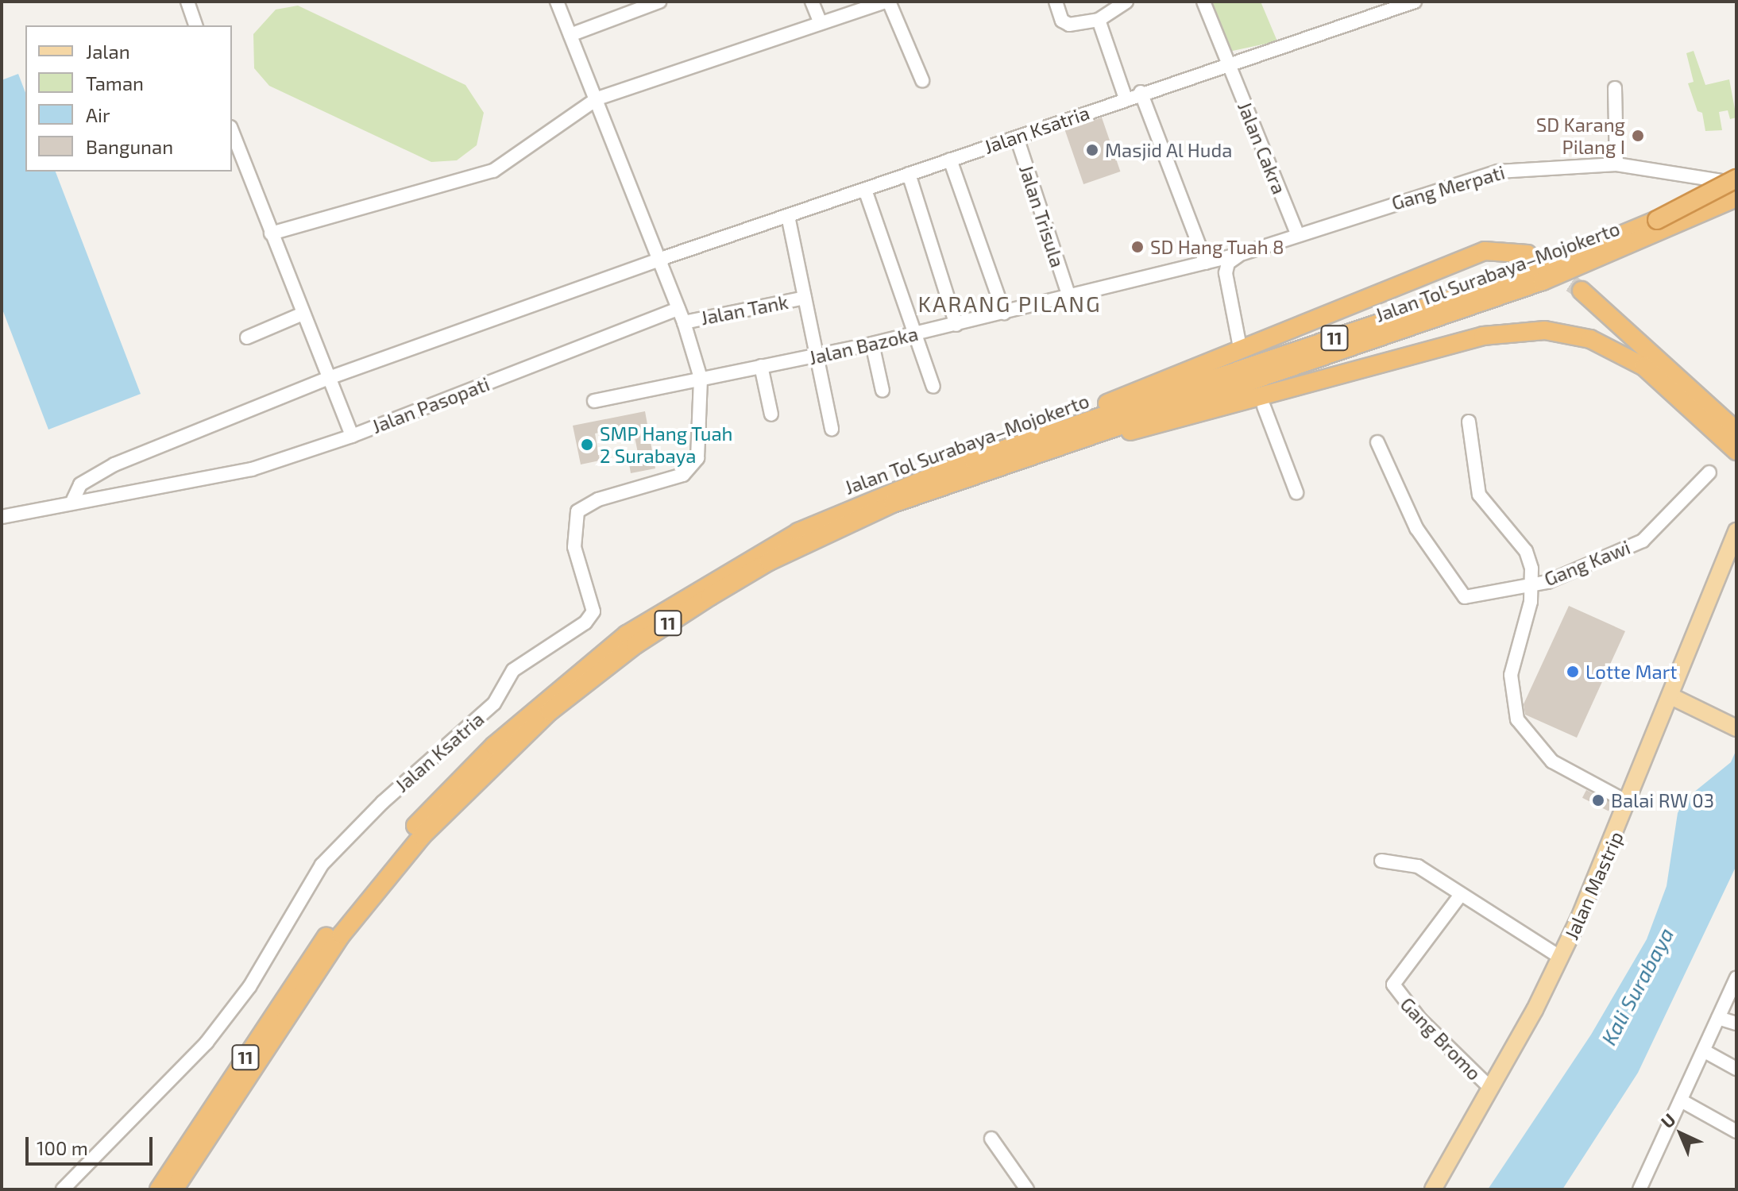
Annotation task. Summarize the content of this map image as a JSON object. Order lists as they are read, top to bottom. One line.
{"streets":{"highway":["Jalan Tol Surabaya–Mojokerto","11"],"main road":["Jalan Mastrip"],"street":["Jalan Ksatria","Jalan Cakra","Gang Merpati","Jalan Trisula","Jalan Tank","Jalan Bazoka","Jalan Pasopati","Gang Kawi","Gang Bromo"]},"crossings":[["Jalan Ksatria","Jalan Cakra"],["Jalan Ksatria","Jalan Trisula"],["Jalan Ksatria","Jalan Tank"],["Jalan Ksatria","Jalan Bazoka"],["Jalan Ksatria","Jalan Pasopati"],["Jalan Cakra","Gang Merpati"],["Gang Merpati","Jalan Tol Surabaya–Mojokerto"],["Gang Merpati","Jalan Bazoka"],["Jalan Trisula","Jalan Bazoka"],["Jalan Mastrip","Gang Bromo"]],"districts":["KARANG PILANG"],"water":["Kali Surabaya"],"places":["SD Karang Pilang I","Masjid Al Huda","SD Hang Tuah 8","SMP Hang Tuah 2 Surabaya","Lotte Mart","Balai RW 03"],"legend":["Jalan","Taman","Air","Bangunan"],"scale_bar":"100 m","north":"top left"}
